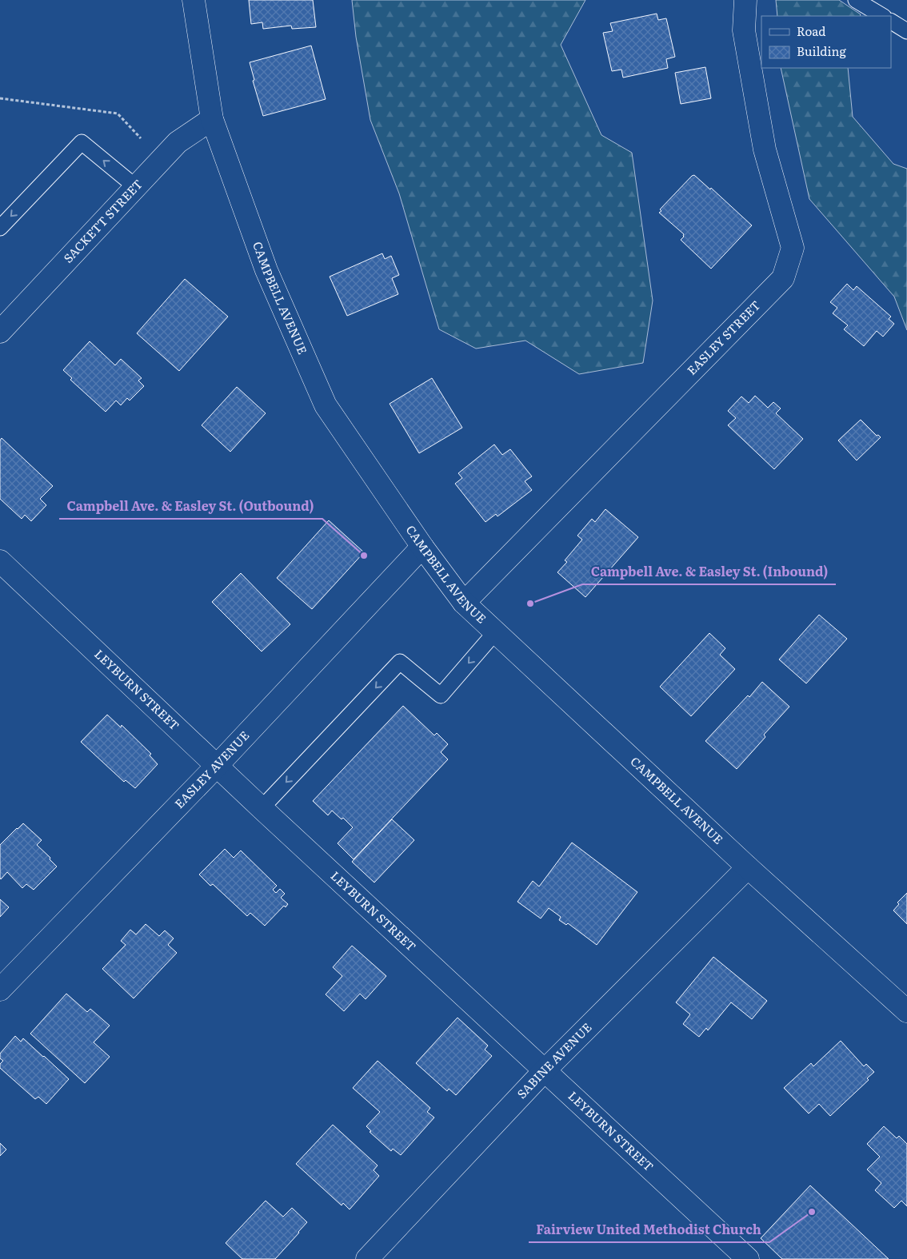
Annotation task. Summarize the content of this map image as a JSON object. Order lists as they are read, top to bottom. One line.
{"streets":{"street":["SACKETT STREET","CAMPBELL AVENUE","EASLEY STREET","LEYBURN STREET","EASLEY AVENUE","SABINE AVENUE"]},"crossings":[["SACKETT STREET","CAMPBELL AVENUE"],["CAMPBELL AVENUE","EASLEY STREET"],["CAMPBELL AVENUE","EASLEY AVENUE"],["CAMPBELL AVENUE","SABINE AVENUE"],["LEYBURN STREET","EASLEY AVENUE"],["LEYBURN STREET","SABINE AVENUE"]],"places":["Campbell Ave. & Easley St. (Outbound)","Campbell Ave. & Easley St. (Inbound)","Fairview United Methodist Church"],"legend":["Road","Building"]}
